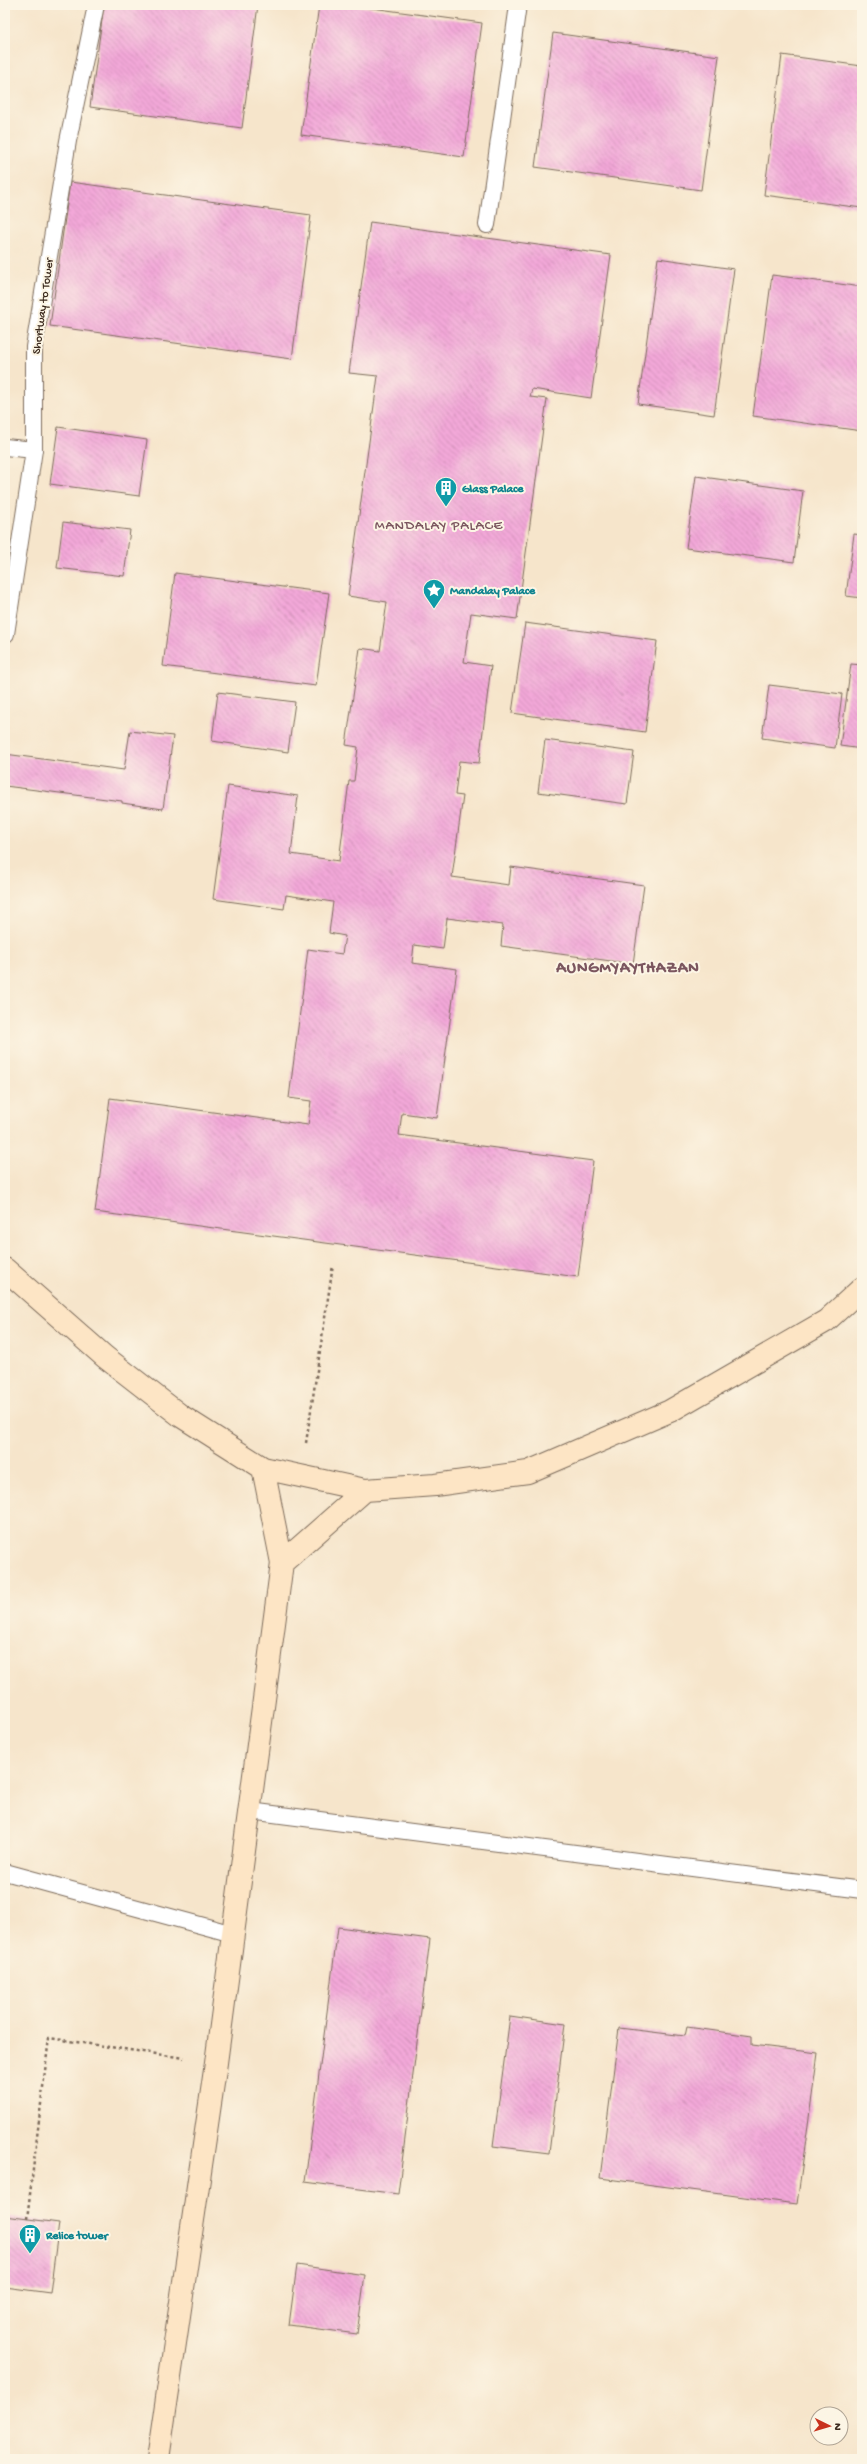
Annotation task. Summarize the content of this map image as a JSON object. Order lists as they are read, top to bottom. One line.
{"streets":{"lane":["Shortway to Tower"]},"districts":["MANDALAY PALACE","AUNGMYAYTHAZAN"],"places":{"building":["Glass Palace","Relice tower"],"place":["Mandalay Palace"]},"north":"right"}
